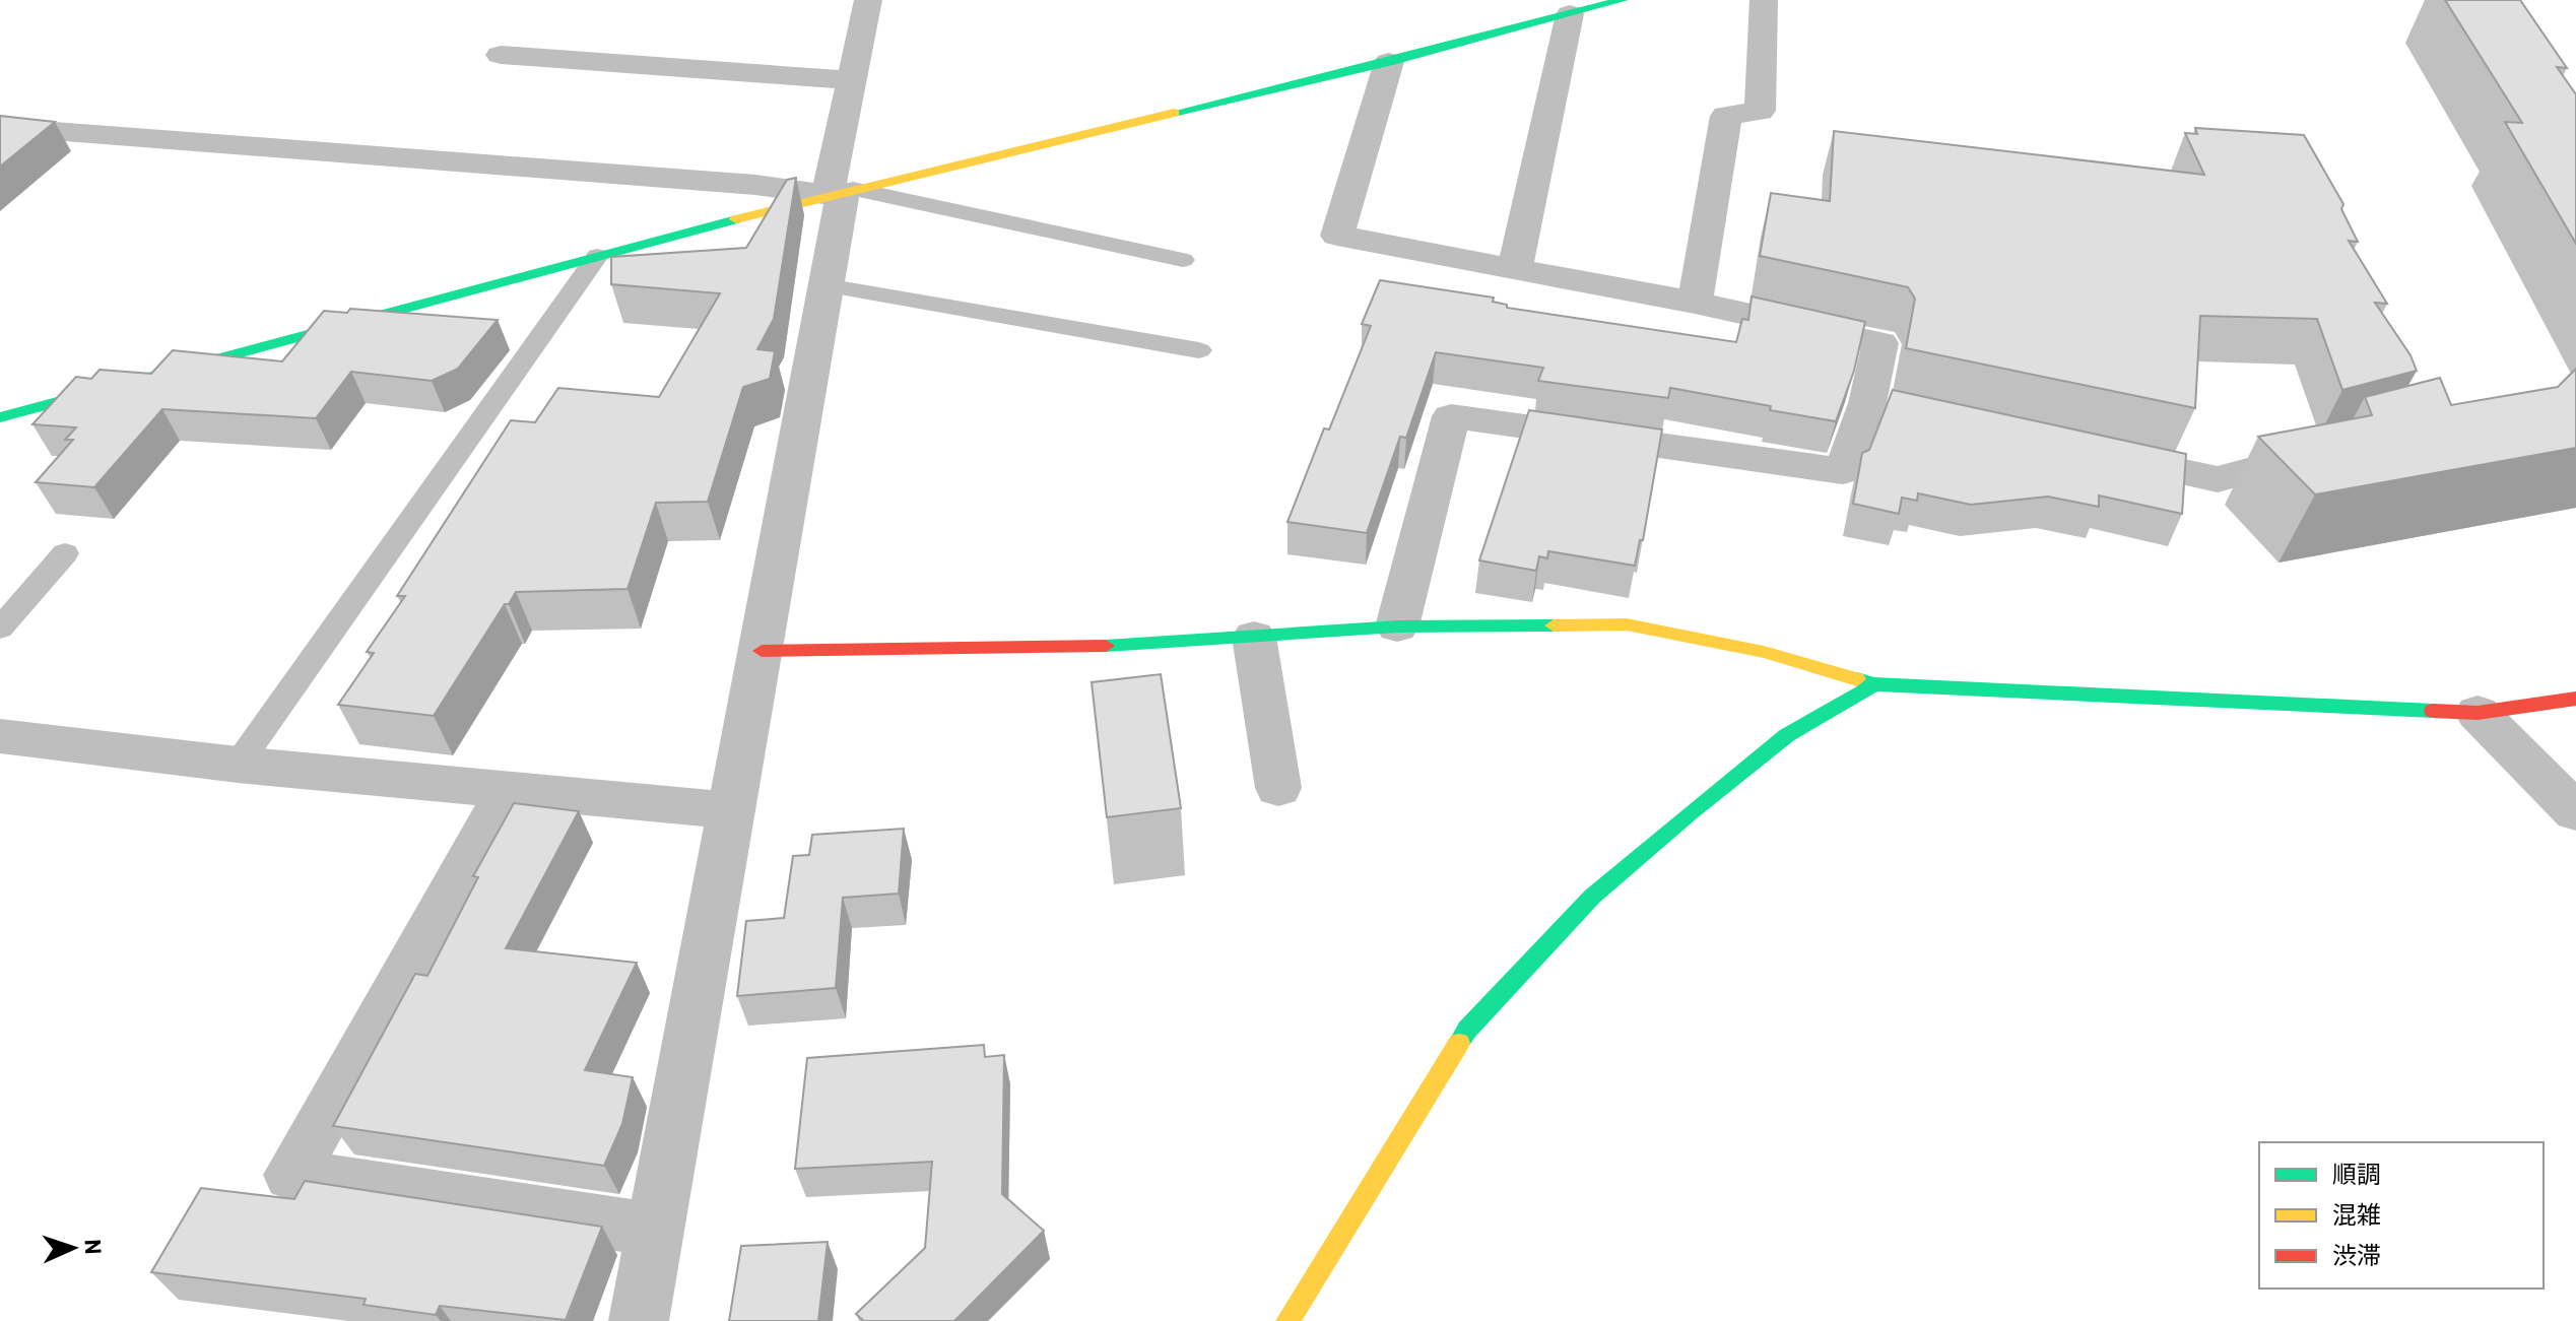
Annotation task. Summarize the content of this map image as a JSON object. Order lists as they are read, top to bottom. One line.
{"legend":["順調","混雑","渋滞"],"north":"right"}
